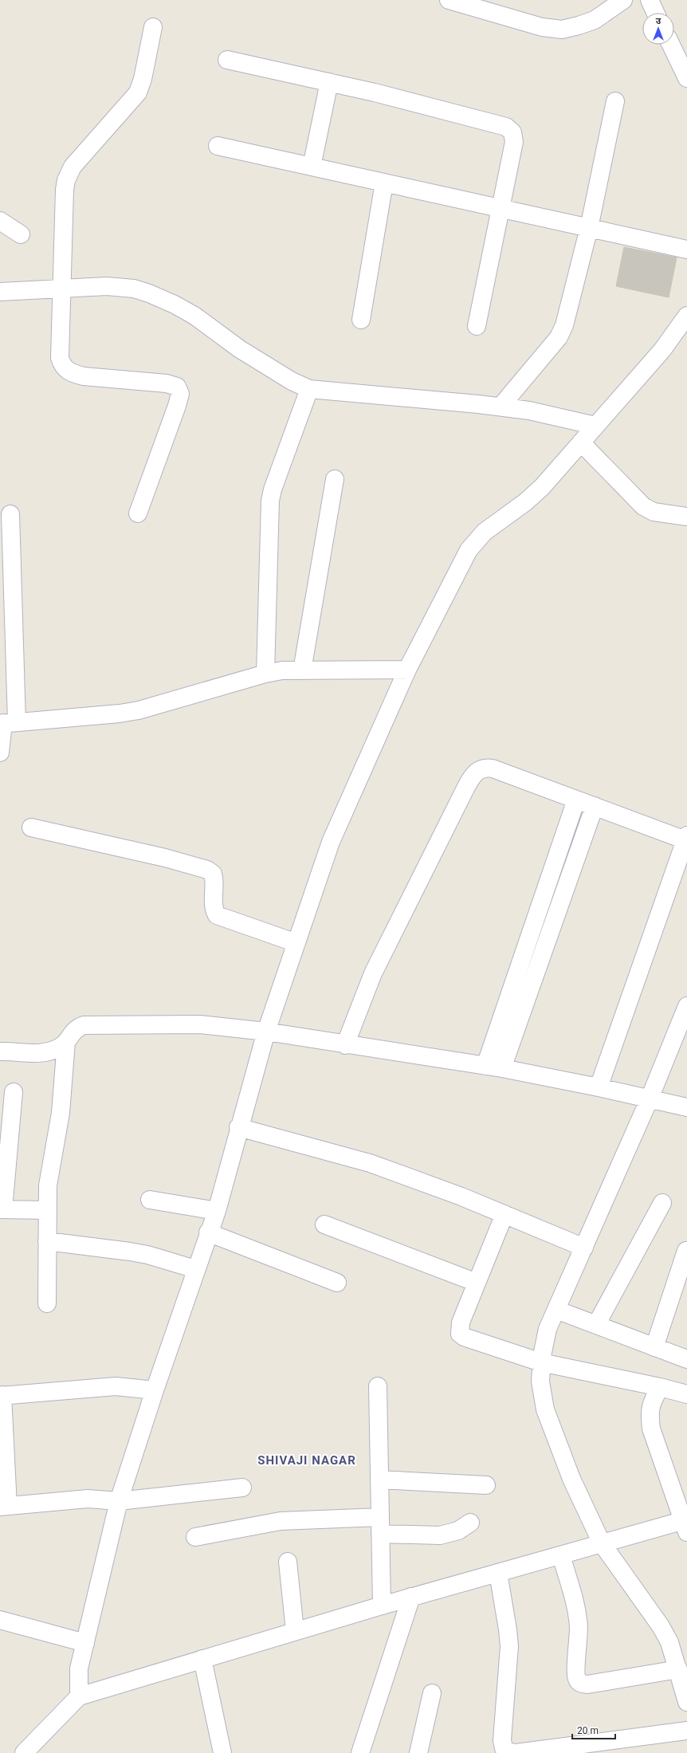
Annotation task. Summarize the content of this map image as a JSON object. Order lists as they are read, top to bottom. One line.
{"districts":["SHIVAJI NAGAR"],"scale_bar":"20 m","north":"top"}
